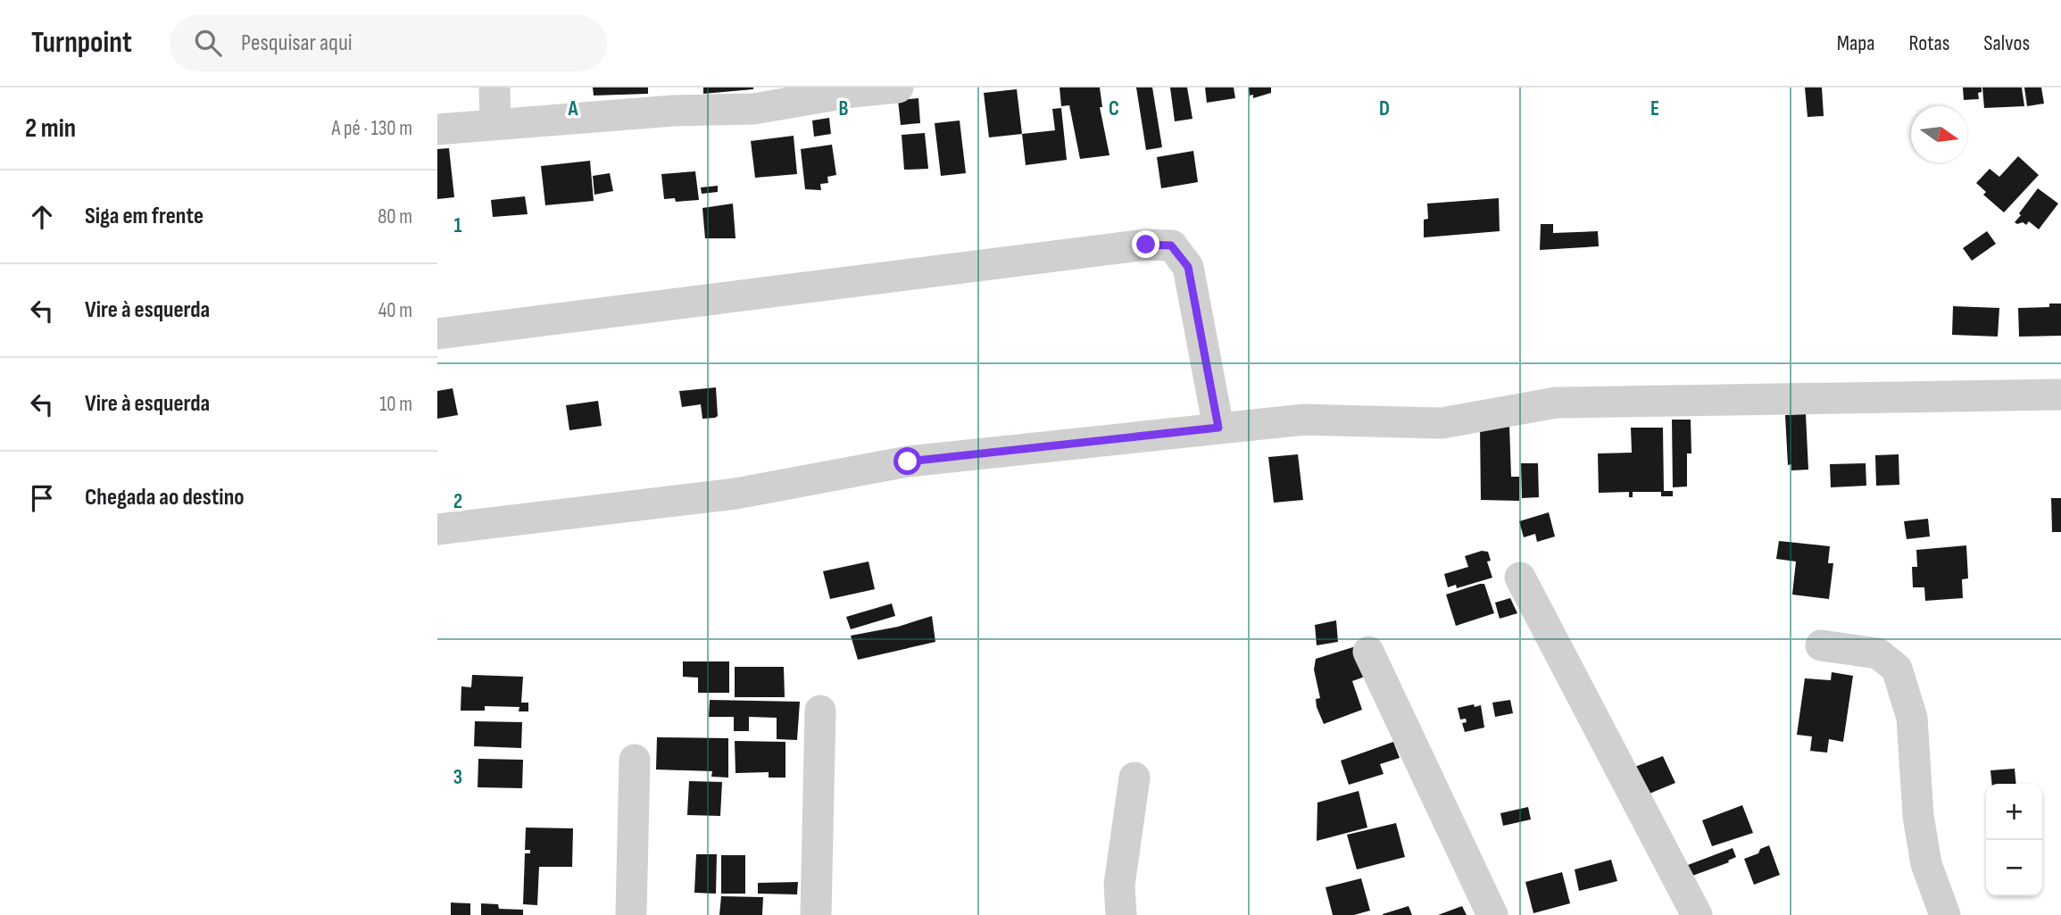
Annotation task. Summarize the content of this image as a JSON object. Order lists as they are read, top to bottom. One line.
{"north":"right","page":{"header":"Turnpoint","search":"Pesquisar aqui","nav":["Mapa","Rotas","Salvos"],"heading":["2 min","A pé · 130 m"],"list":[["Siga em frente","80 m"],["Vire à esquerda","40 m"],["Vire à esquerda","10 m"],"Chegada ao destino"],"map_buttons":["+","−"]},"grid":{"columns":["A","B","C","D","E"],"rows":["1","2","3"]}}
